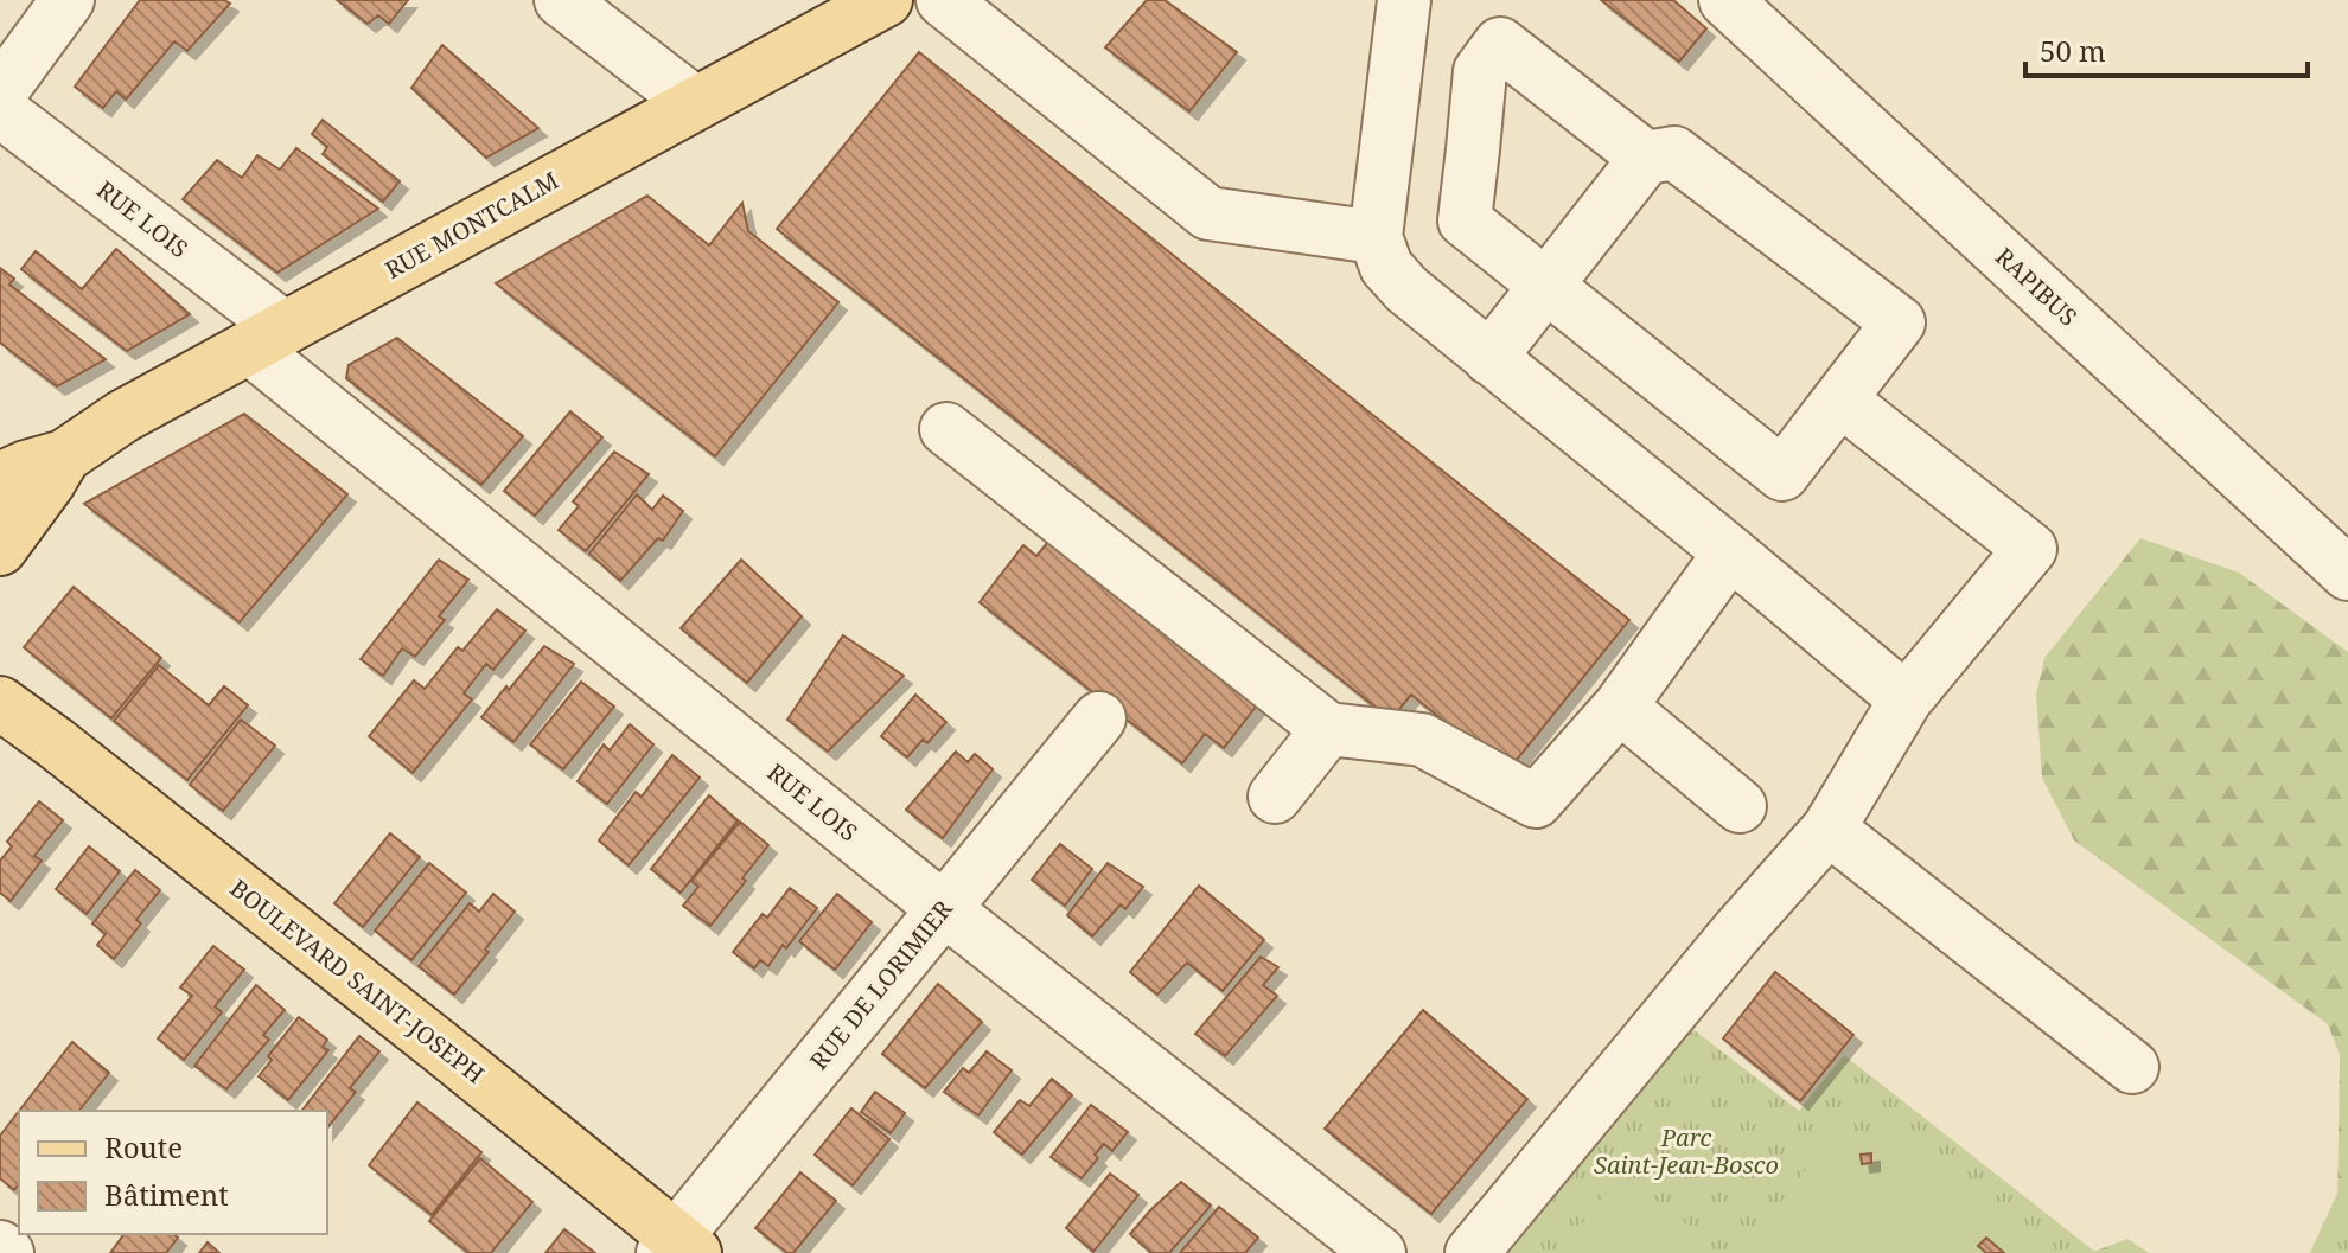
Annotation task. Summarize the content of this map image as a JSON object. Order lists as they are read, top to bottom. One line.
{"streets":{"main road":["RUE MONTCALM","BOULEVARD SAINT-JOSEPH"],"street":["RUE LOIS","RAPIBUS","RUE DE LORIMIER"]},"crossings":[["RUE LOIS","RUE MONTCALM"],["RUE LOIS","RUE DE LORIMIER"],["BOULEVARD SAINT-JOSEPH","RUE DE LORIMIER"]],"parks":["Parc Saint-Jean-Bosco"],"legend":["Route","Bâtiment"],"scale_bar":"50 m"}
